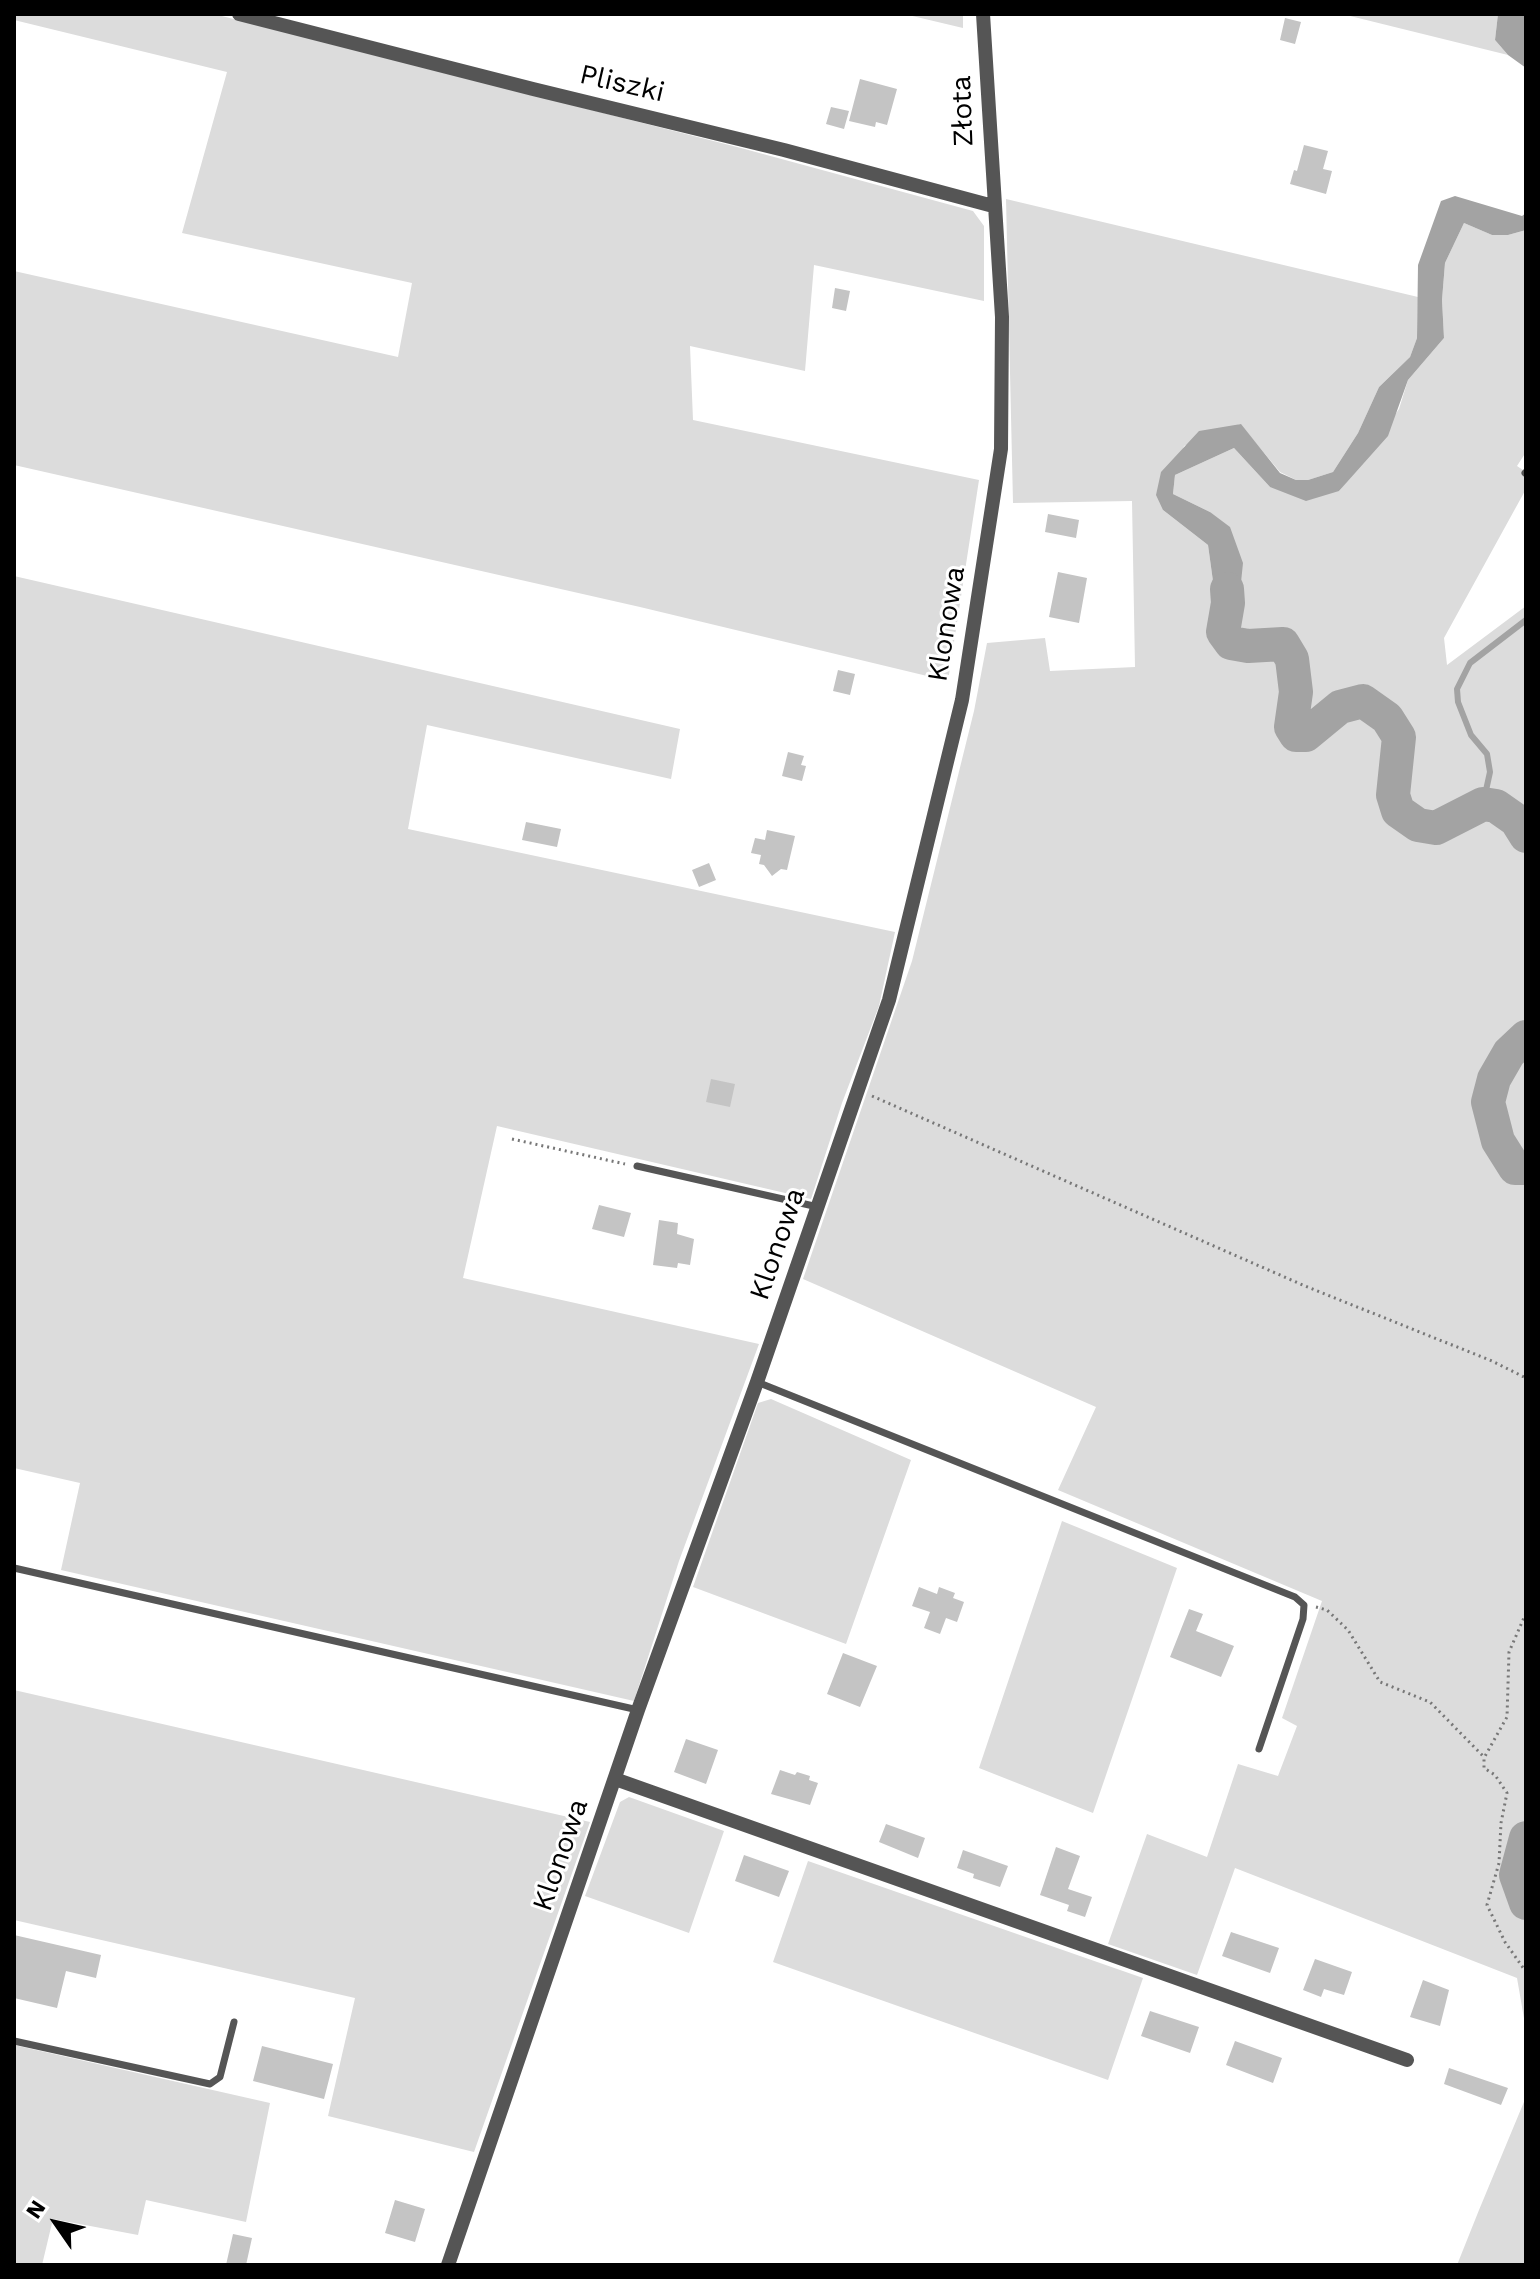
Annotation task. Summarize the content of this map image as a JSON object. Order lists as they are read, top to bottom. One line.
{"streets":{"street":["Pliszki","Złota","Klonowa"]},"crossings":[["Pliszki","Złota"],["Pliszki","Klonowa"],["Złota","Klonowa"]],"north":"top left"}
